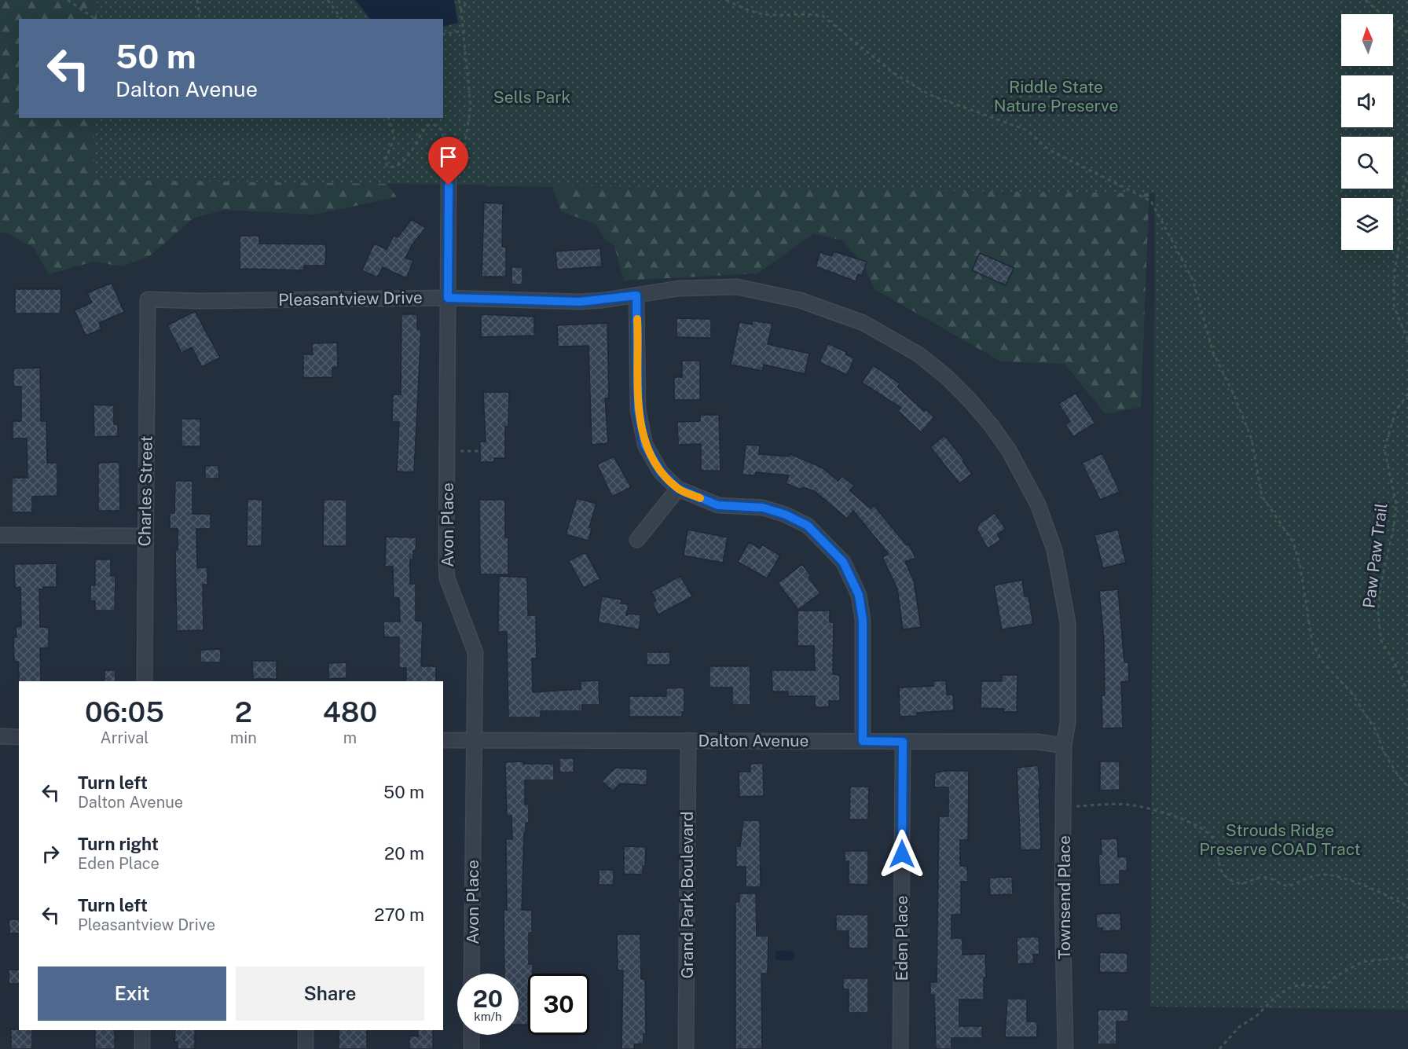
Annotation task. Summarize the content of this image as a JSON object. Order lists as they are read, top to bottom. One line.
{"streets":{"street":["Pleasantview Drive","Charles Street","Avon Place","Dalton Avenue","Grand Park Boulevard","Townsend Place","Eden Place"],"path":["Paw Paw Trail"]},"crossings":[["Pleasantview Drive","Charles Street"],["Pleasantview Drive","Avon Place"],["Pleasantview Drive","Dalton Avenue"],["Pleasantview Drive","Townsend Place"],["Avon Place","Dalton Avenue"],["Dalton Avenue","Grand Park Boulevard"],["Dalton Avenue","Townsend Place"],["Dalton Avenue","Eden Place"]],"parks":["Riddle State Nature Preserve","Sells Park","Strouds Ridge Preserve COAD Tract"],"north":"top","page":{"turn":["50 m","Dalton Avenue"],"eta":["06:05","Arrival","2","min","480","m"],"list":[{"name":"Turn left","note":"Dalton Avenue","value":"50 m"},{"name":"Turn right","note":"Eden Place","value":"20 m"},{"name":"Turn left","note":"Pleasantview Drive","value":"270 m"}],"buttons":["Exit","Share"],"speed":"20 km/h","limit":"30"}}
